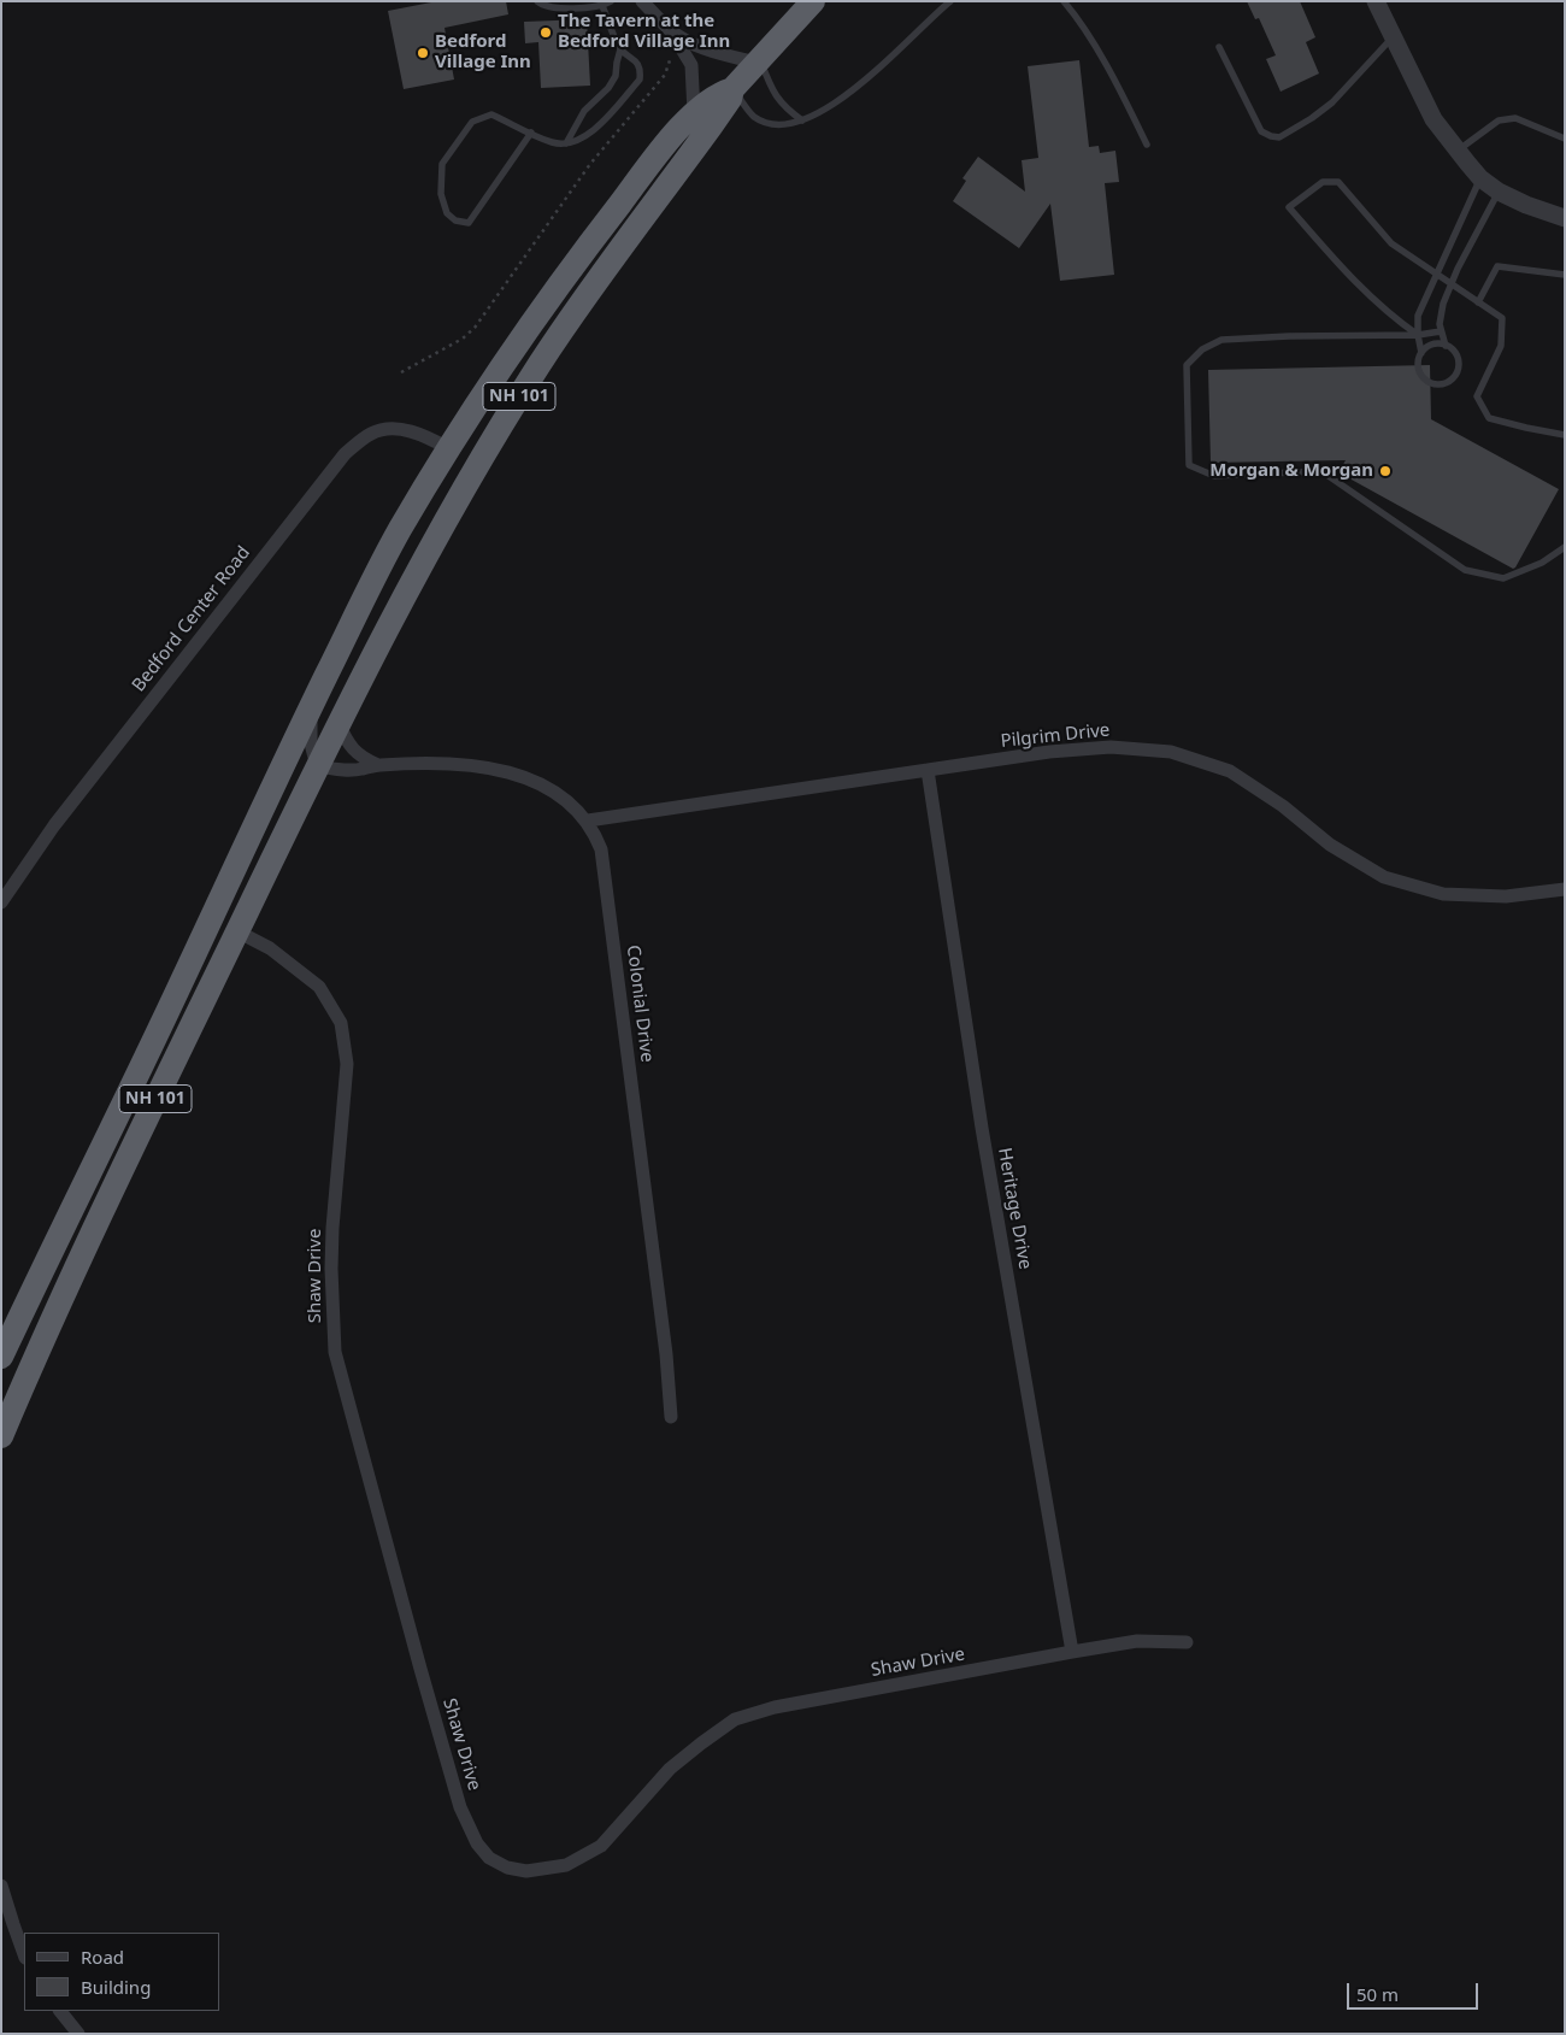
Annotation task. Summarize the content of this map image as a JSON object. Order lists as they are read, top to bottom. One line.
{"streets":{"highway":["NH 101"],"street":["Bedford Center Road","Pilgrim Drive","Colonial Drive","Heritage Drive","Shaw Drive"]},"crossings":[["NH 101","Bedford Center Road"],["NH 101","Colonial Drive"],["NH 101","Shaw Drive"],["Pilgrim Drive","Colonial Drive"],["Pilgrim Drive","Heritage Drive"],["Heritage Drive","Shaw Drive"]],"places":["The Tavern at the Bedford Village Inn","Bedford Village Inn","Morgan & Morgan"],"legend":["Road","Building"],"scale_bar":"50 m"}
